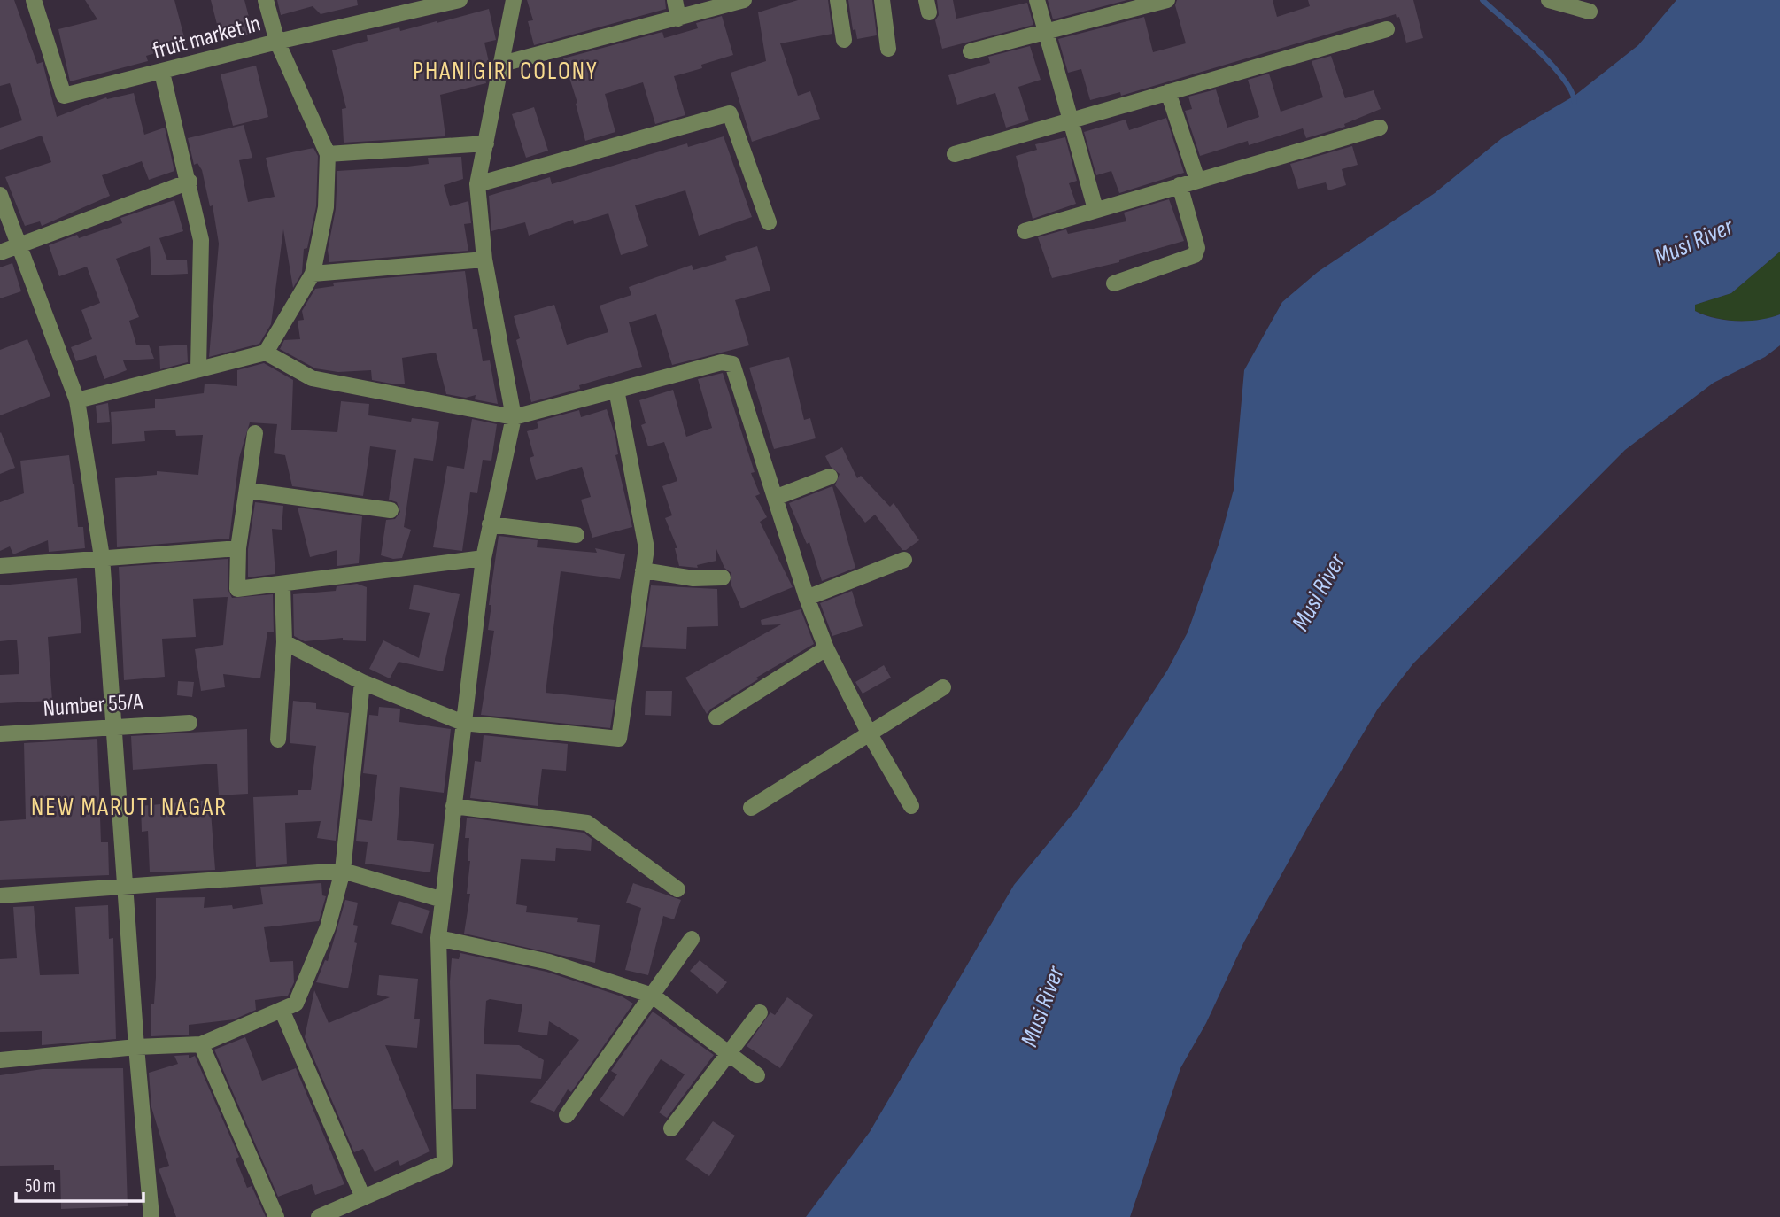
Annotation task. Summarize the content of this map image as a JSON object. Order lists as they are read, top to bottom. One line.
{"streets":{"street":["fruit market ln","Number 55/A"]},"districts":["PHANIGIRI COLONY","NEW MARUTI NAGAR"],"water":["Musi River"],"scale_bar":"50 m"}
